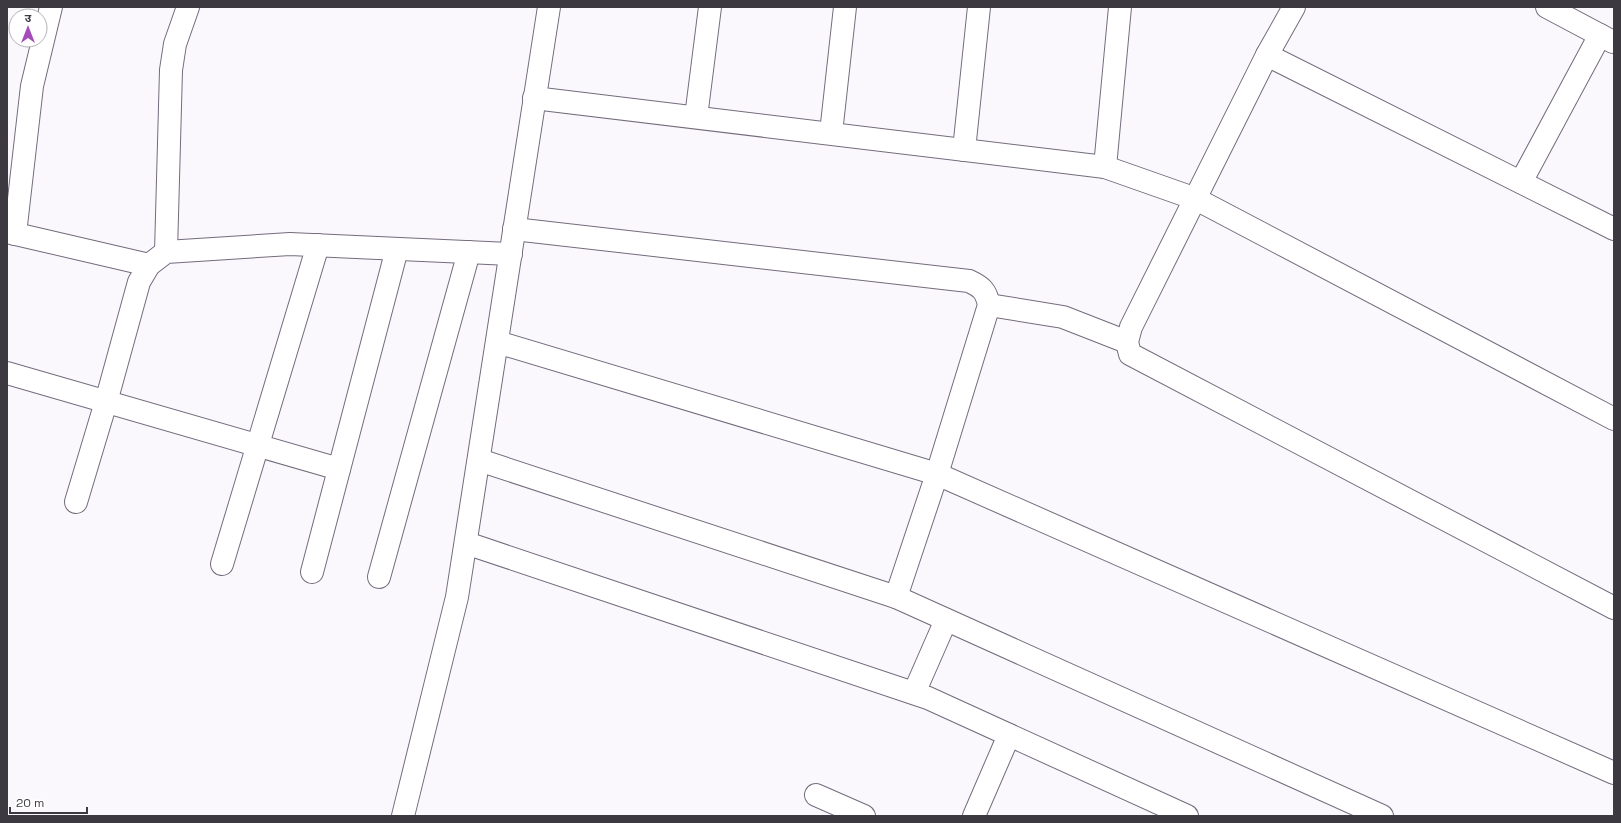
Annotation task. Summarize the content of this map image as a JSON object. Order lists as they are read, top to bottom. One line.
{"scale_bar":"20 m","north":"top"}
